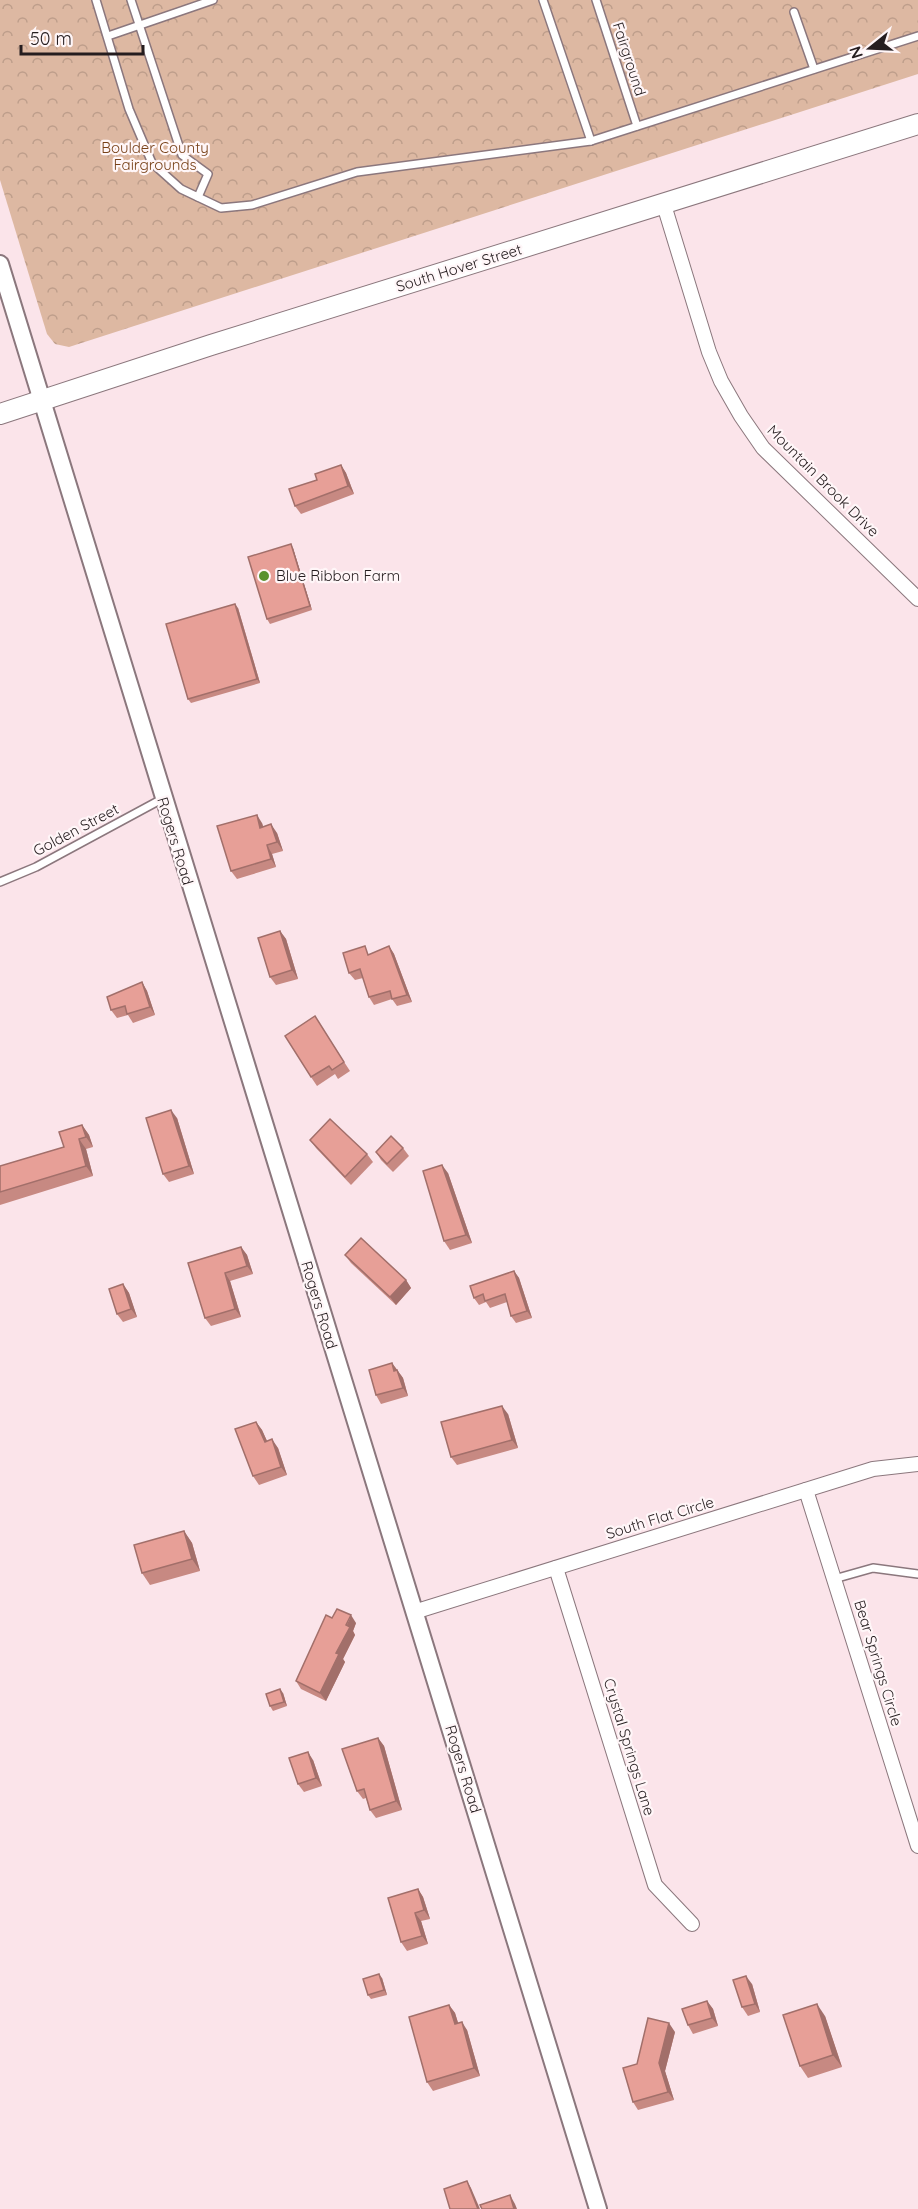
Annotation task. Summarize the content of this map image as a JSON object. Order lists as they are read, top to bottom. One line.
{"streets":{"main road":["South Hover Street"],"street":["Mountain Brook Drive","Rogers Road","South Flat Circle","Bear Springs Circle","Crystal Springs Lane"],"lane":["Fairground","Golden Street"]},"crossings":[["South Hover Street","Mountain Brook Drive"],["South Hover Street","Rogers Road"],["Golden Street","Rogers Road"],["Rogers Road","South Flat Circle"],["South Flat Circle","Bear Springs Circle"],["South Flat Circle","Crystal Springs Lane"]],"parks":["Boulder County Fairgrounds"],"places":["Blue Ribbon Farm"],"scale_bar":"50 m","north":"left"}
